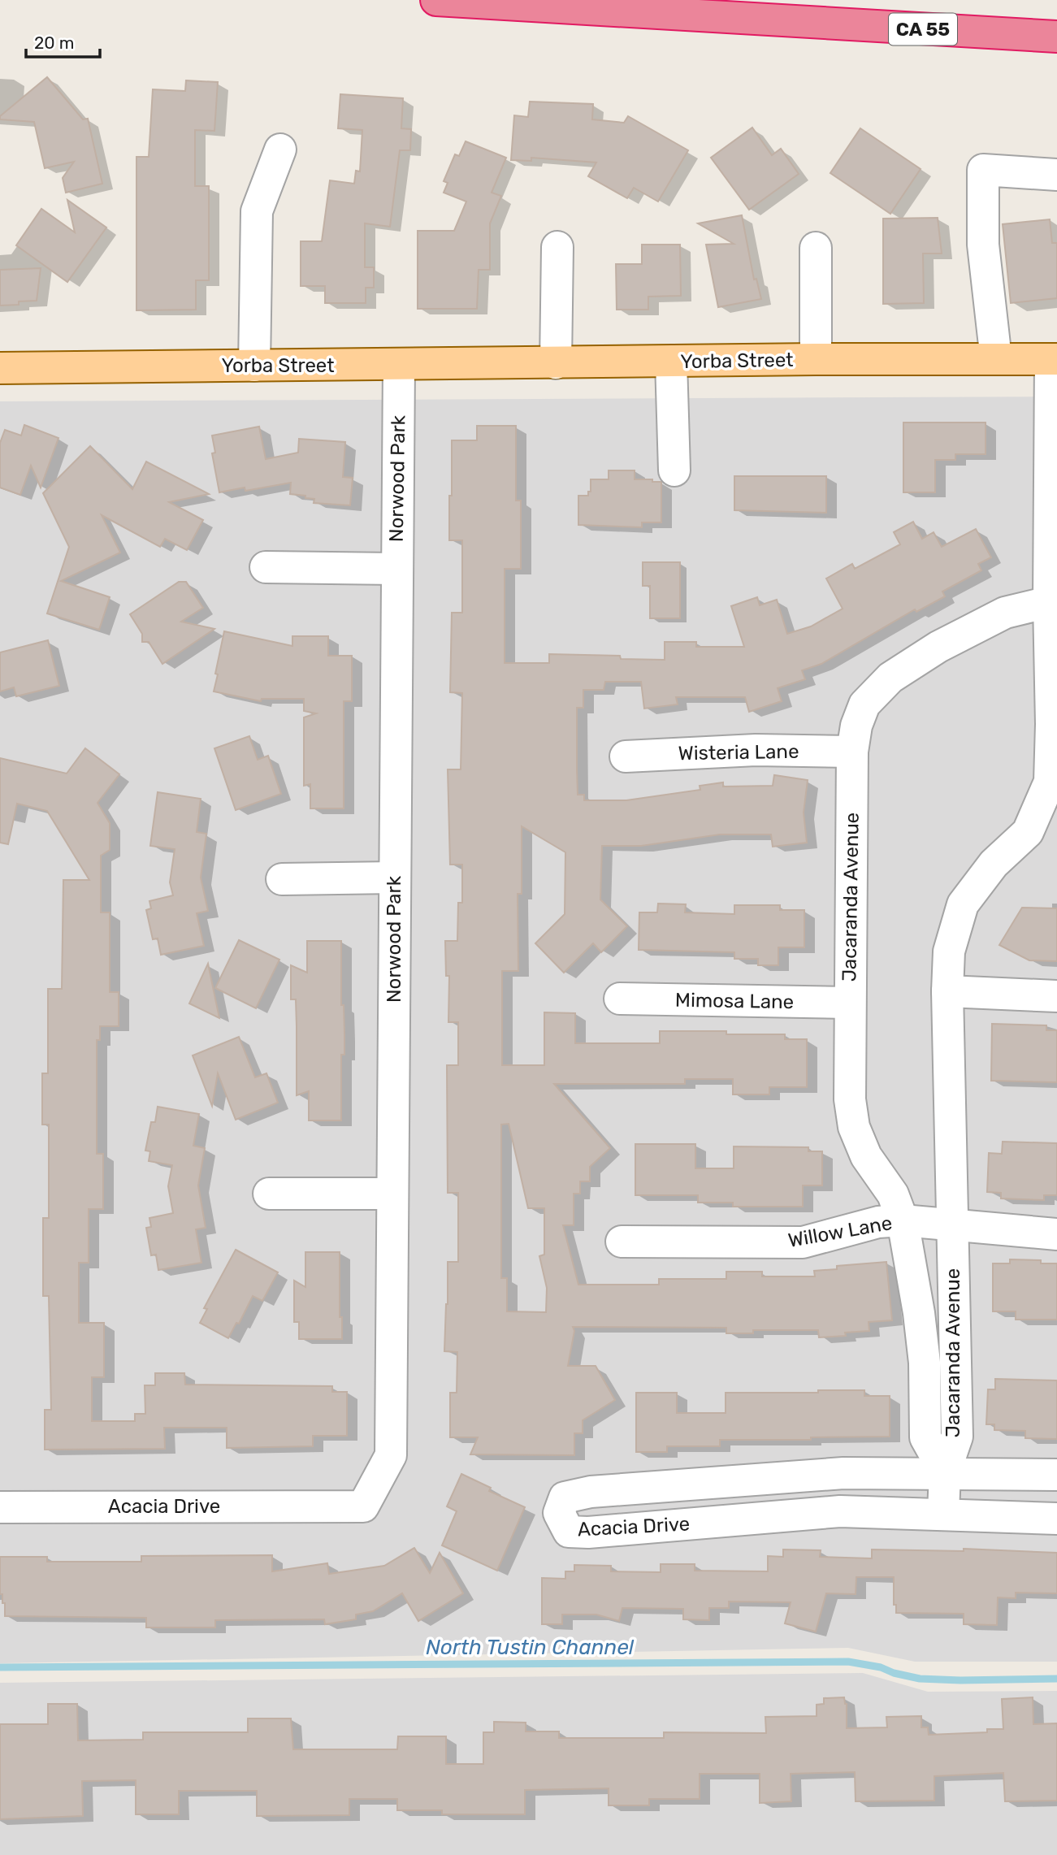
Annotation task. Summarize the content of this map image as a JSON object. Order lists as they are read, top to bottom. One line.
{"streets":{"highway":["CA 55"],"main road":["Yorba Street"],"street":["Norwood Park","Wisteria Lane","Jacaranda Avenue","Mimosa Lane","Willow Lane","Acacia Drive"]},"crossings":[["Yorba Street","Norwood Park"],["Yorba Street","Jacaranda Avenue"],["Norwood Park","Acacia Drive"],["Wisteria Lane","Jacaranda Avenue"],["Jacaranda Avenue","Mimosa Lane"],["Jacaranda Avenue","Willow Lane"],["Jacaranda Avenue","Acacia Drive"]],"water":["North Tustin Channel"],"scale_bar":"20 m"}
